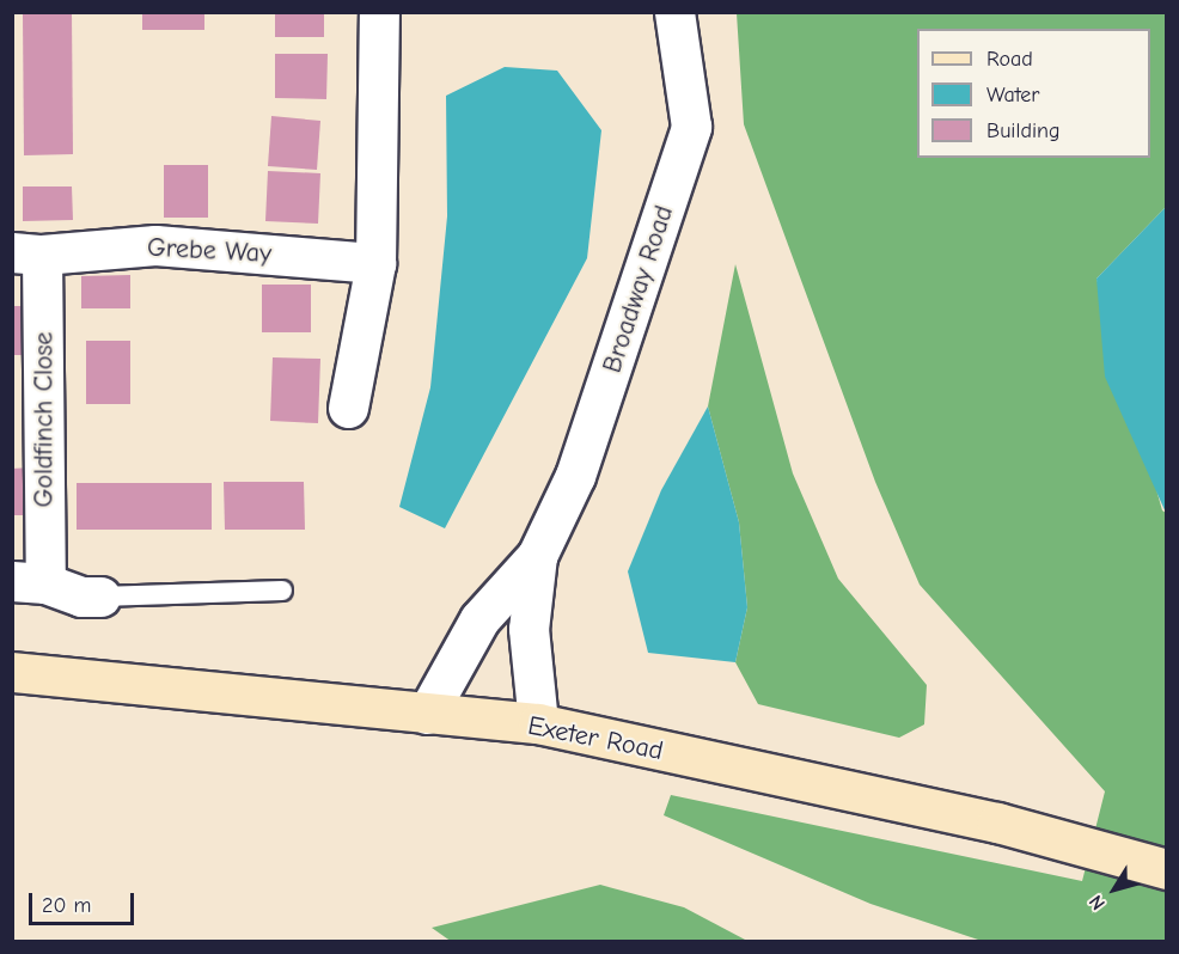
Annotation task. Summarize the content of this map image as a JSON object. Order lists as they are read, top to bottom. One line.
{"streets":{"street":["Grebe Way","Broadway Road","Goldfinch Close","Exeter Road"]},"crossings":[["Grebe Way","Goldfinch Close"],["Broadway Road","Exeter Road"]],"legend":["Road","Water","Building"],"scale_bar":"20 m","north":"bottom left"}
